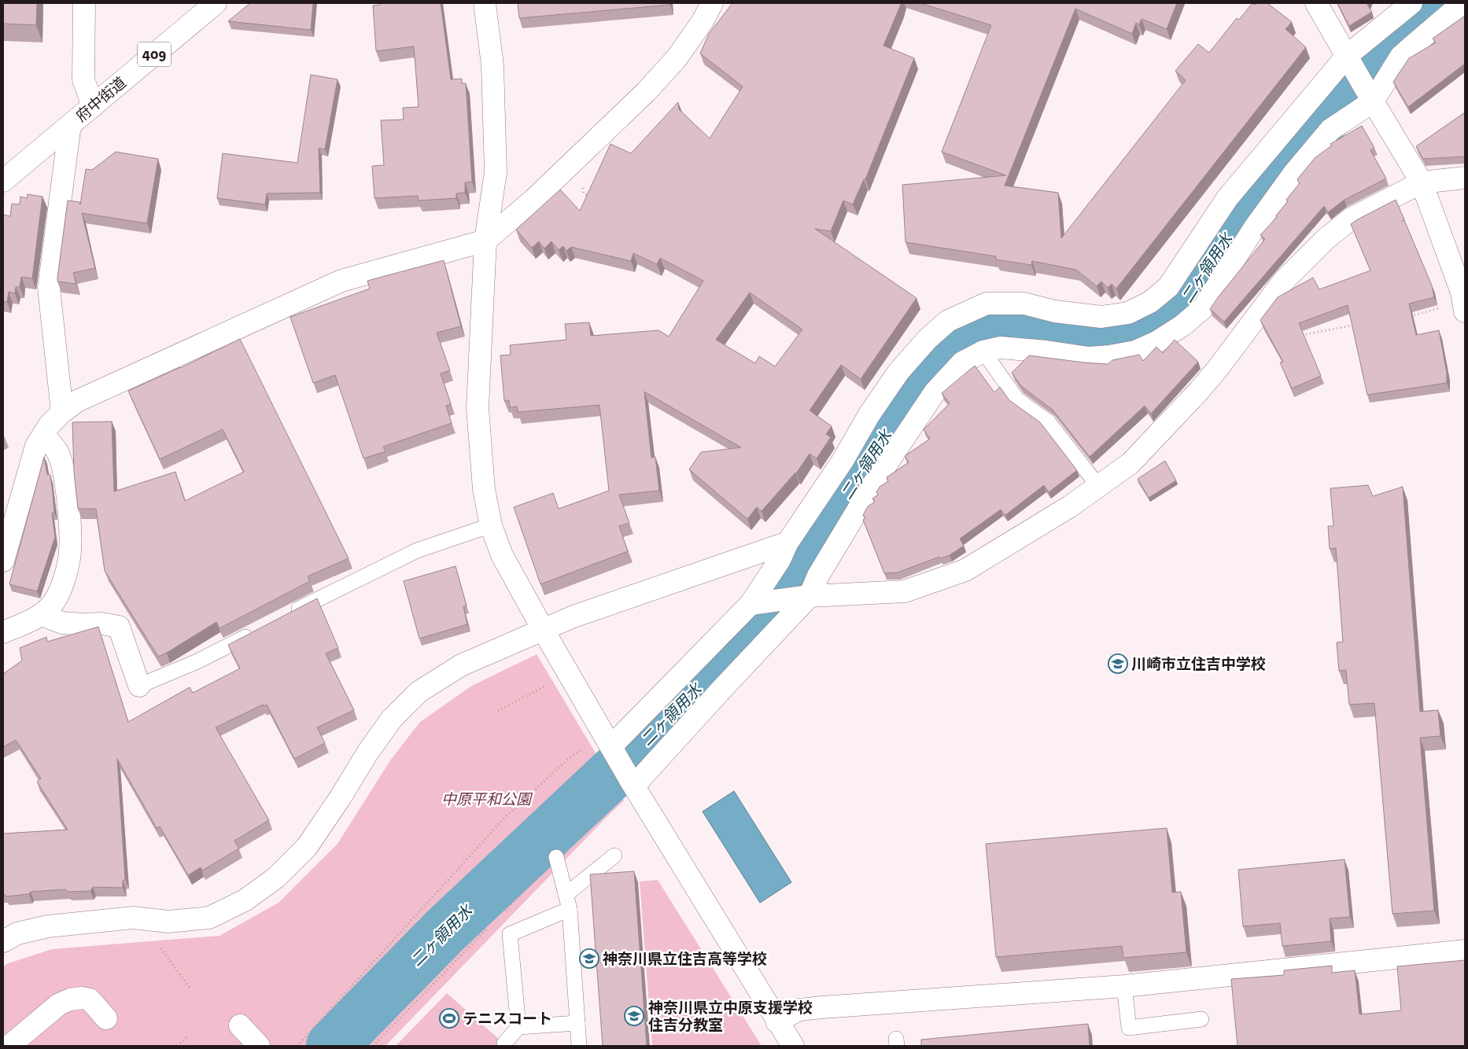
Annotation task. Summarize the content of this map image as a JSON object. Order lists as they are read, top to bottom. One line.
{"streets":{"main road":["409","府中街道"]},"water":["二ヶ領用水"],"parks":["中原平和公園"],"places":{"school or university":["川崎市立住吉中学校","神奈川県立住吉高等学校","神奈川県立中原支援学校 住吉分教室"],"sports":["テニスコート"]}}
